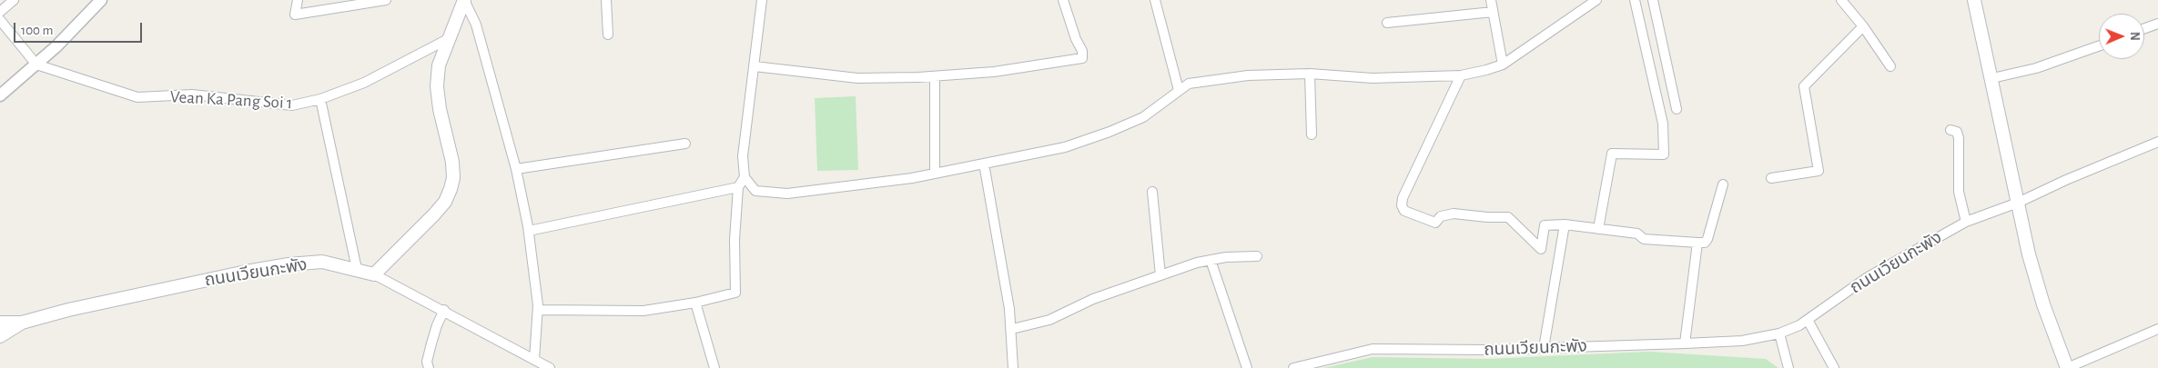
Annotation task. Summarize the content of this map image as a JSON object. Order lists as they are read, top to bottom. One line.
{"streets":{"main road":["ถนนเวียนกะพัง"],"street":["Vean Ka Pang Soi 1"]},"scale_bar":"100 m","north":"right"}
